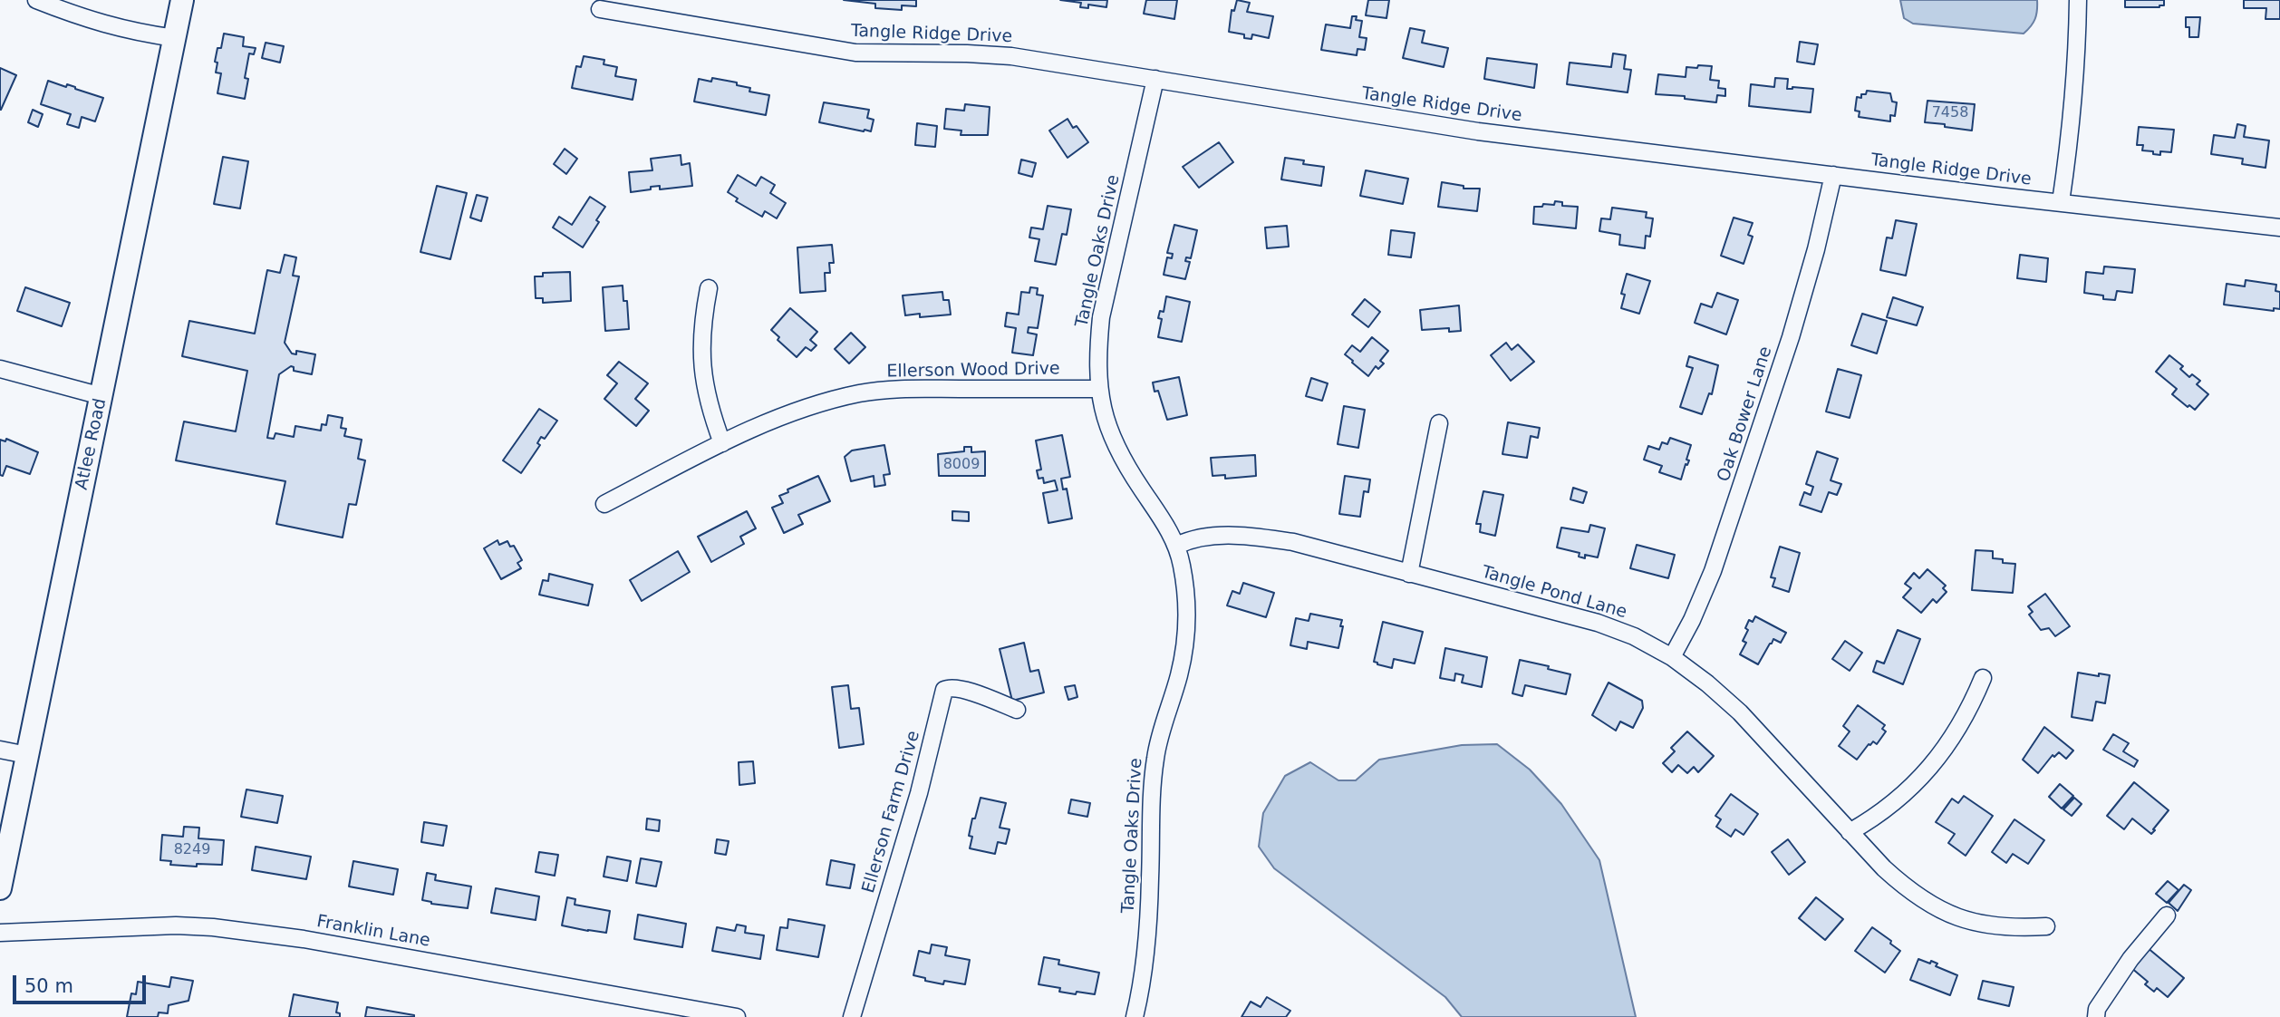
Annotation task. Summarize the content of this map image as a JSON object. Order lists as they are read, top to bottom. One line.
{"streets":{"main road":["Atlee Road"],"street":["Tangle Ridge Drive","Tangle Oaks Drive","Ellerson Wood Drive","Oak Bower Lane","Tangle Pond Lane","Ellerson Farm Drive","Franklin Lane"]},"crossings":[["Tangle Ridge Drive","Tangle Oaks Drive"],["Tangle Ridge Drive","Oak Bower Lane"],["Tangle Oaks Drive","Ellerson Wood Drive"],["Tangle Oaks Drive","Tangle Pond Lane"],["Oak Bower Lane","Tangle Pond Lane"]],"house_numbers":["7458","8009","8249"],"scale_bar":"50 m"}
